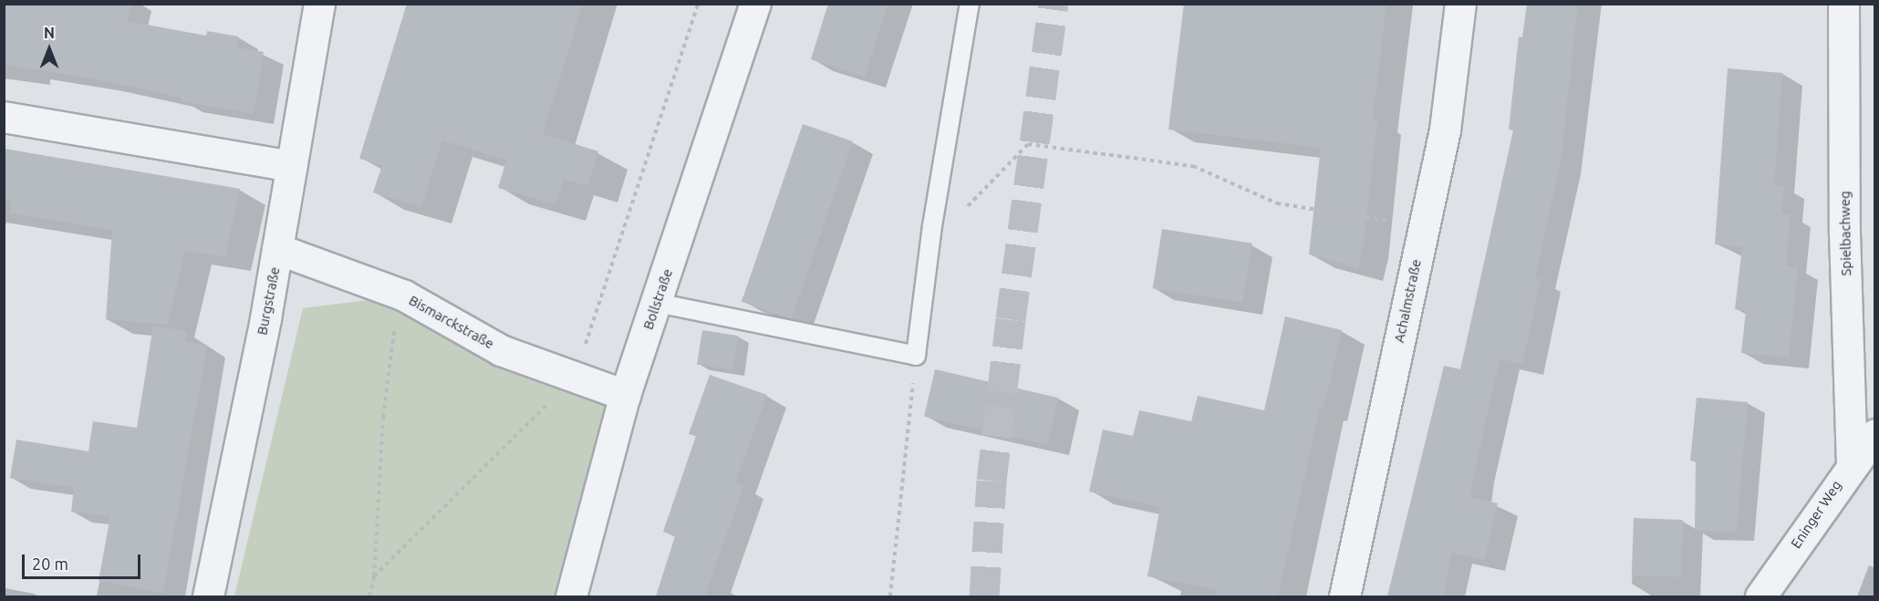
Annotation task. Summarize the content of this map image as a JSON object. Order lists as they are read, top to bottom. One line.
{"streets":{"street":["Spielbachweg","Bollstraße","Burgstraße","Achalmstraße","Bismarckstraße","Eninger Weg"]},"crossings":[["Spielbachweg","Eninger Weg"],["Bollstraße","Bismarckstraße"],["Burgstraße","Bismarckstraße"]],"scale_bar":"20 m","north":"top"}
